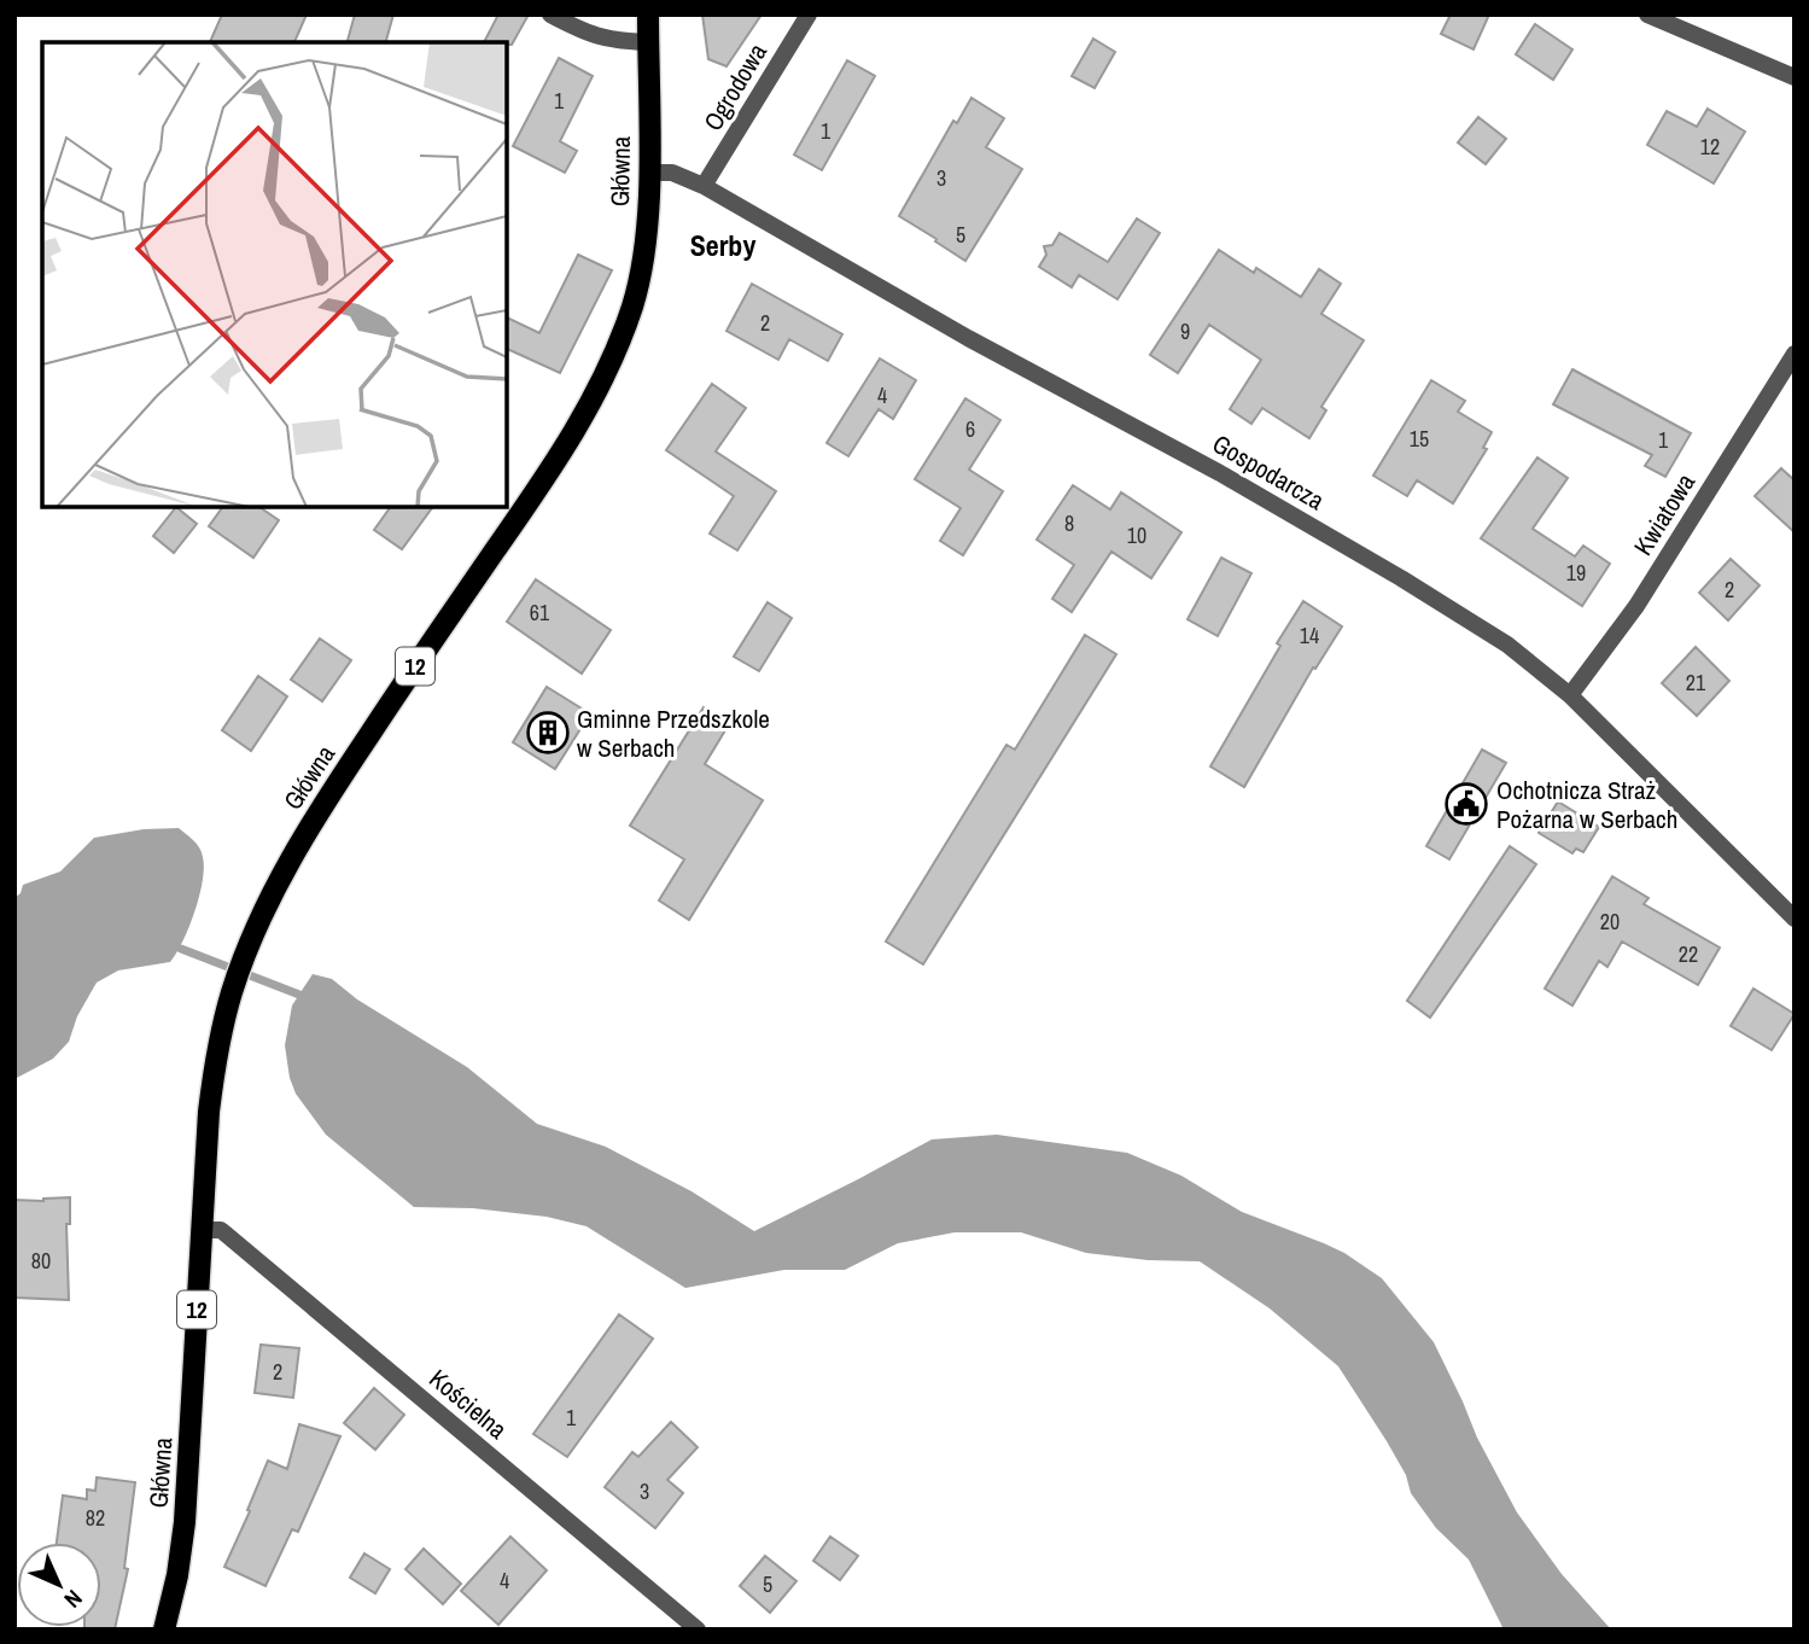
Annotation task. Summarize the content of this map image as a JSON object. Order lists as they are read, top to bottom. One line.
{"streets":{"main road":["Główna","12"],"street":["Ogrodowa","Gospodarcza","Kwiatowa","Kościelna"]},"crossings":[["Ogrodowa","Gospodarcza"],["Główna","Gospodarcza"],["Główna","Kościelna"],["Gospodarcza","Kwiatowa"]],"districts":["Serby"],"places":{"building":["Gminne Przedszkole w Serbach"],"public building":["Ochotnicza Straż Pożarna w Serbach"]},"house_numbers":["1","1","12","3","5","2","9","4","6","15","1","8","10","19","2","61","14","21","20","22","80","2","1","3","82","4","5"],"north":"bottom right"}
